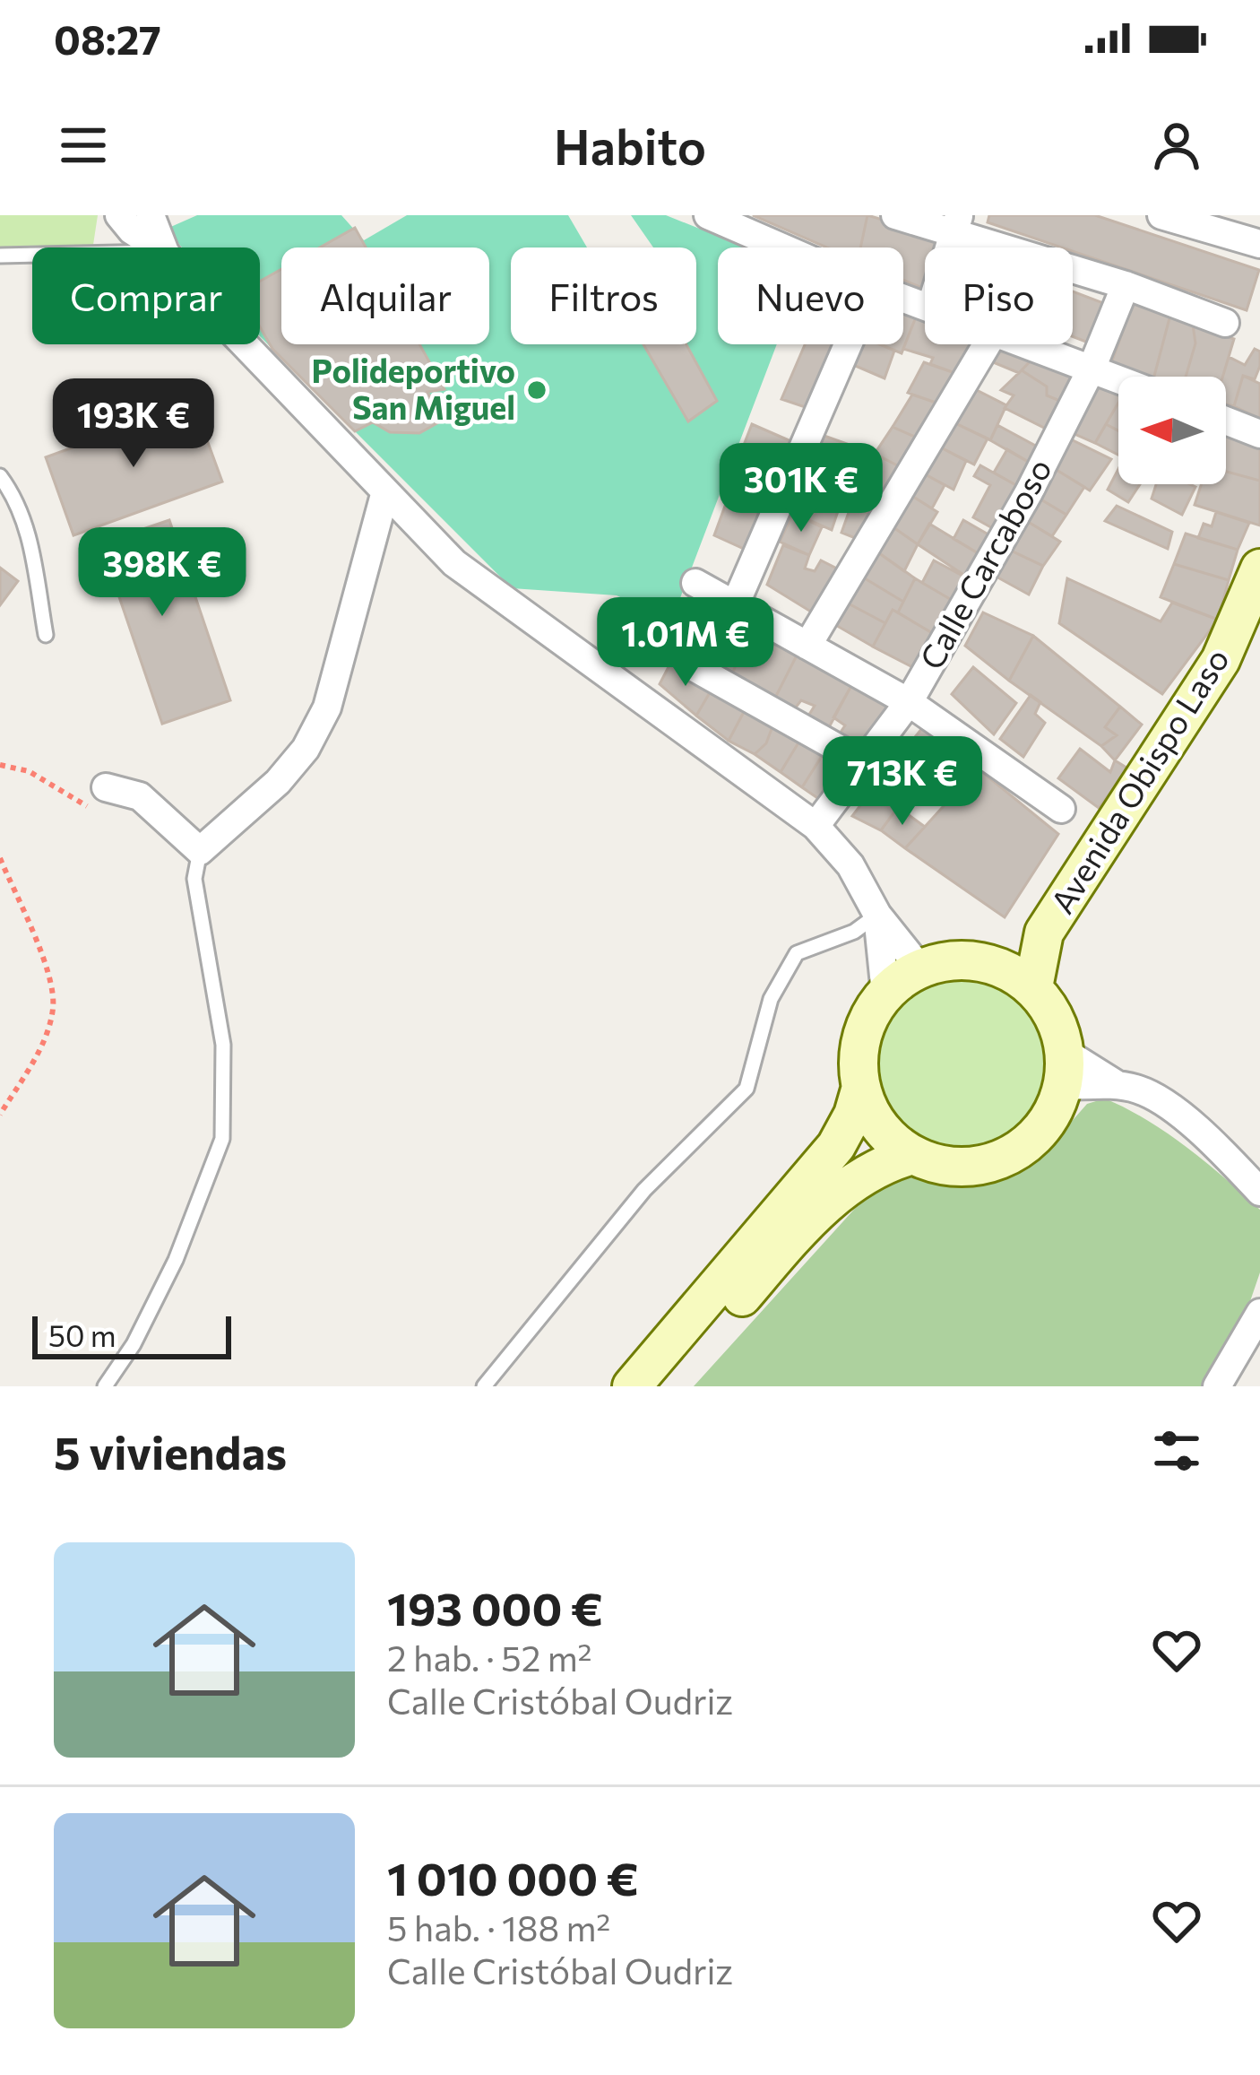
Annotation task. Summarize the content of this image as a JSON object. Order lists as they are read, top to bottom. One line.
{"streets":{"main road":["Avenida Obispo Laso"],"street":["Calle Carcaboso"]},"places":["Polideportivo San Miguel"],"scale_bar":"50 m","north":"left","page":{"status":"08:27","header":"Habito","chip":["Comprar","Alquilar","Filtros","Nuevo","Piso"],"price":["193K €","301K €","398K €","1.01M €","713K €"],"scale":"50 m","heading":"5 viviendas","list":[{"name":"193 000 €","note":"2 hab. · 52 m² · Calle Cristóbal Oudriz"},{"name":"1 010 000 €","note":"5 hab. · 188 m² · Calle Cristóbal Oudriz"}]}}
